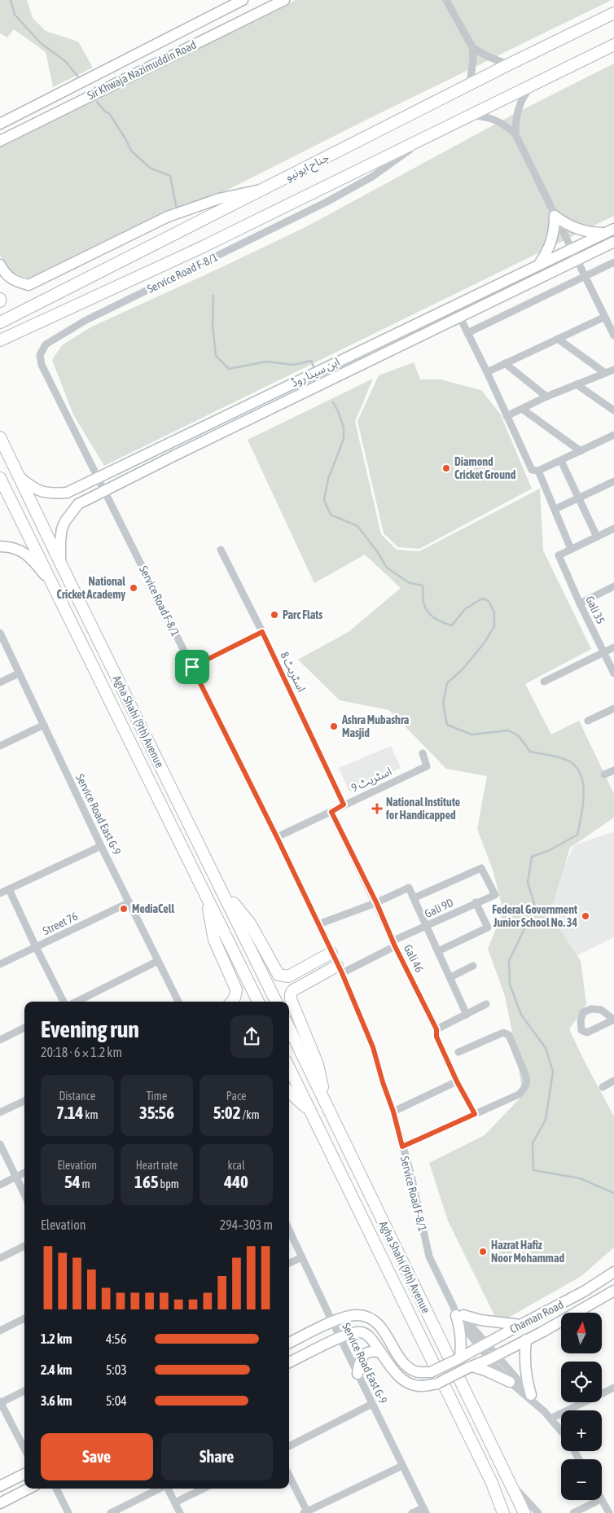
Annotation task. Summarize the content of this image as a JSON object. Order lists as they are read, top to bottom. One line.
{"streets":{"main road":["Sir Khwaja Nazimuddin Road","جناح ایونیو","ابن سینا روڈ","Agha Shahi (9th) Avenue","Chaman Road"],"street":["Service Road F-8/1","Gali 35","اسٹریٹ 8","اسٹریٹ 9","Service Road East G-9","Gali 9D","Street 76","Gali 46"]},"crossings":[["Service Road F-8/1","ابن سینا روڈ"],["Service Road F-8/1","اسٹریٹ 9"],["Service Road F-8/1","Gali 9D"],["Service Road F-8/1","Chaman Road"],["ابن سینا روڈ","Agha Shahi (9th) Avenue"],["اسٹریٹ 8","اسٹریٹ 9"],["اسٹریٹ 9","Gali 46"],["Service Road East G-9","Street 76"],["Service Road East G-9","Chaman Road"],["Gali 9D","Gali 46"]],"places":{"other":["Diamond Cricket Ground","National Cricket Academy","Parc Flats","Ashra Mubashra Masjid","MediaCell","Federal Government Junior School No. 34","Hazrat Hafiz Noor Mohammad"],"health":["National Institute for Handicapped"]},"north":"top","page":{"heading":["Evening run","20:18 · 6 × 1.2 km"],"stats":[["Distance","7.14 km"],["Time","35:56"],["Pace","5:02 /km"],["Elevation","54 m"],["Heart rate","165 bpm"],["kcal","440"]],"chart":["Elevation","294–303 m"],"map_buttons":["+","−"],"list":[{"name":"1.2 km","note":"4:56"},{"name":"2.4 km","note":"5:03"},{"name":"3.6 km","note":"5:04"}],"buttons":["Save","Share"]}}
